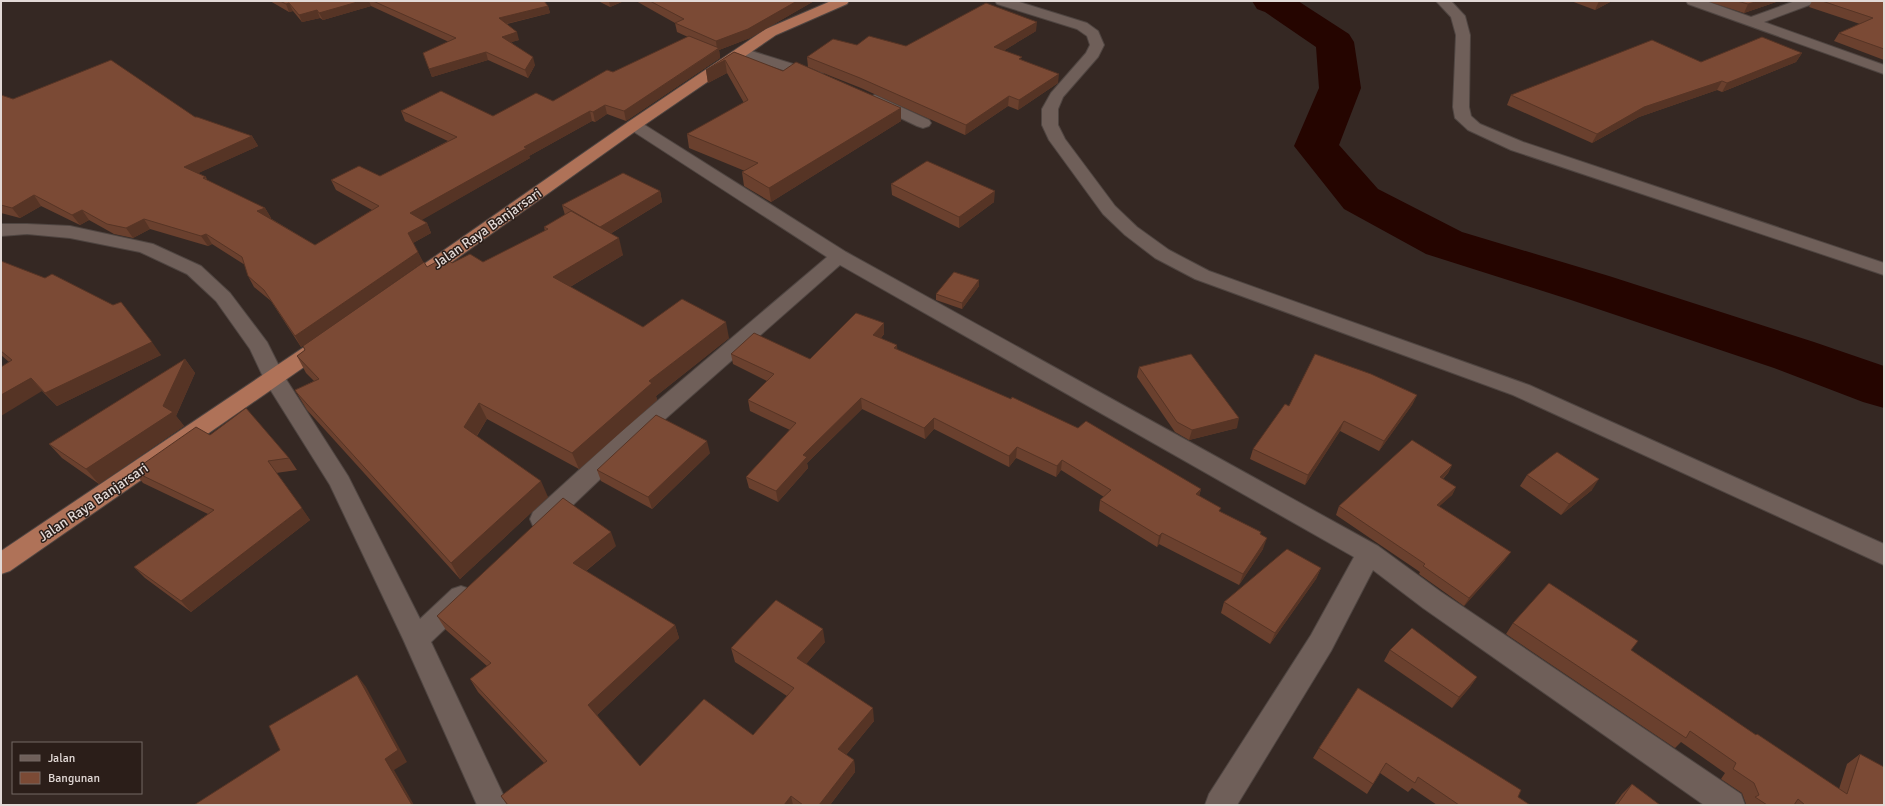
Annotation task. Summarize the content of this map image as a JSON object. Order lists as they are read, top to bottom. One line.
{"streets":{"highway":["Jalan Raya Banjarsari"]},"legend":["Jalan","Bangunan"]}
